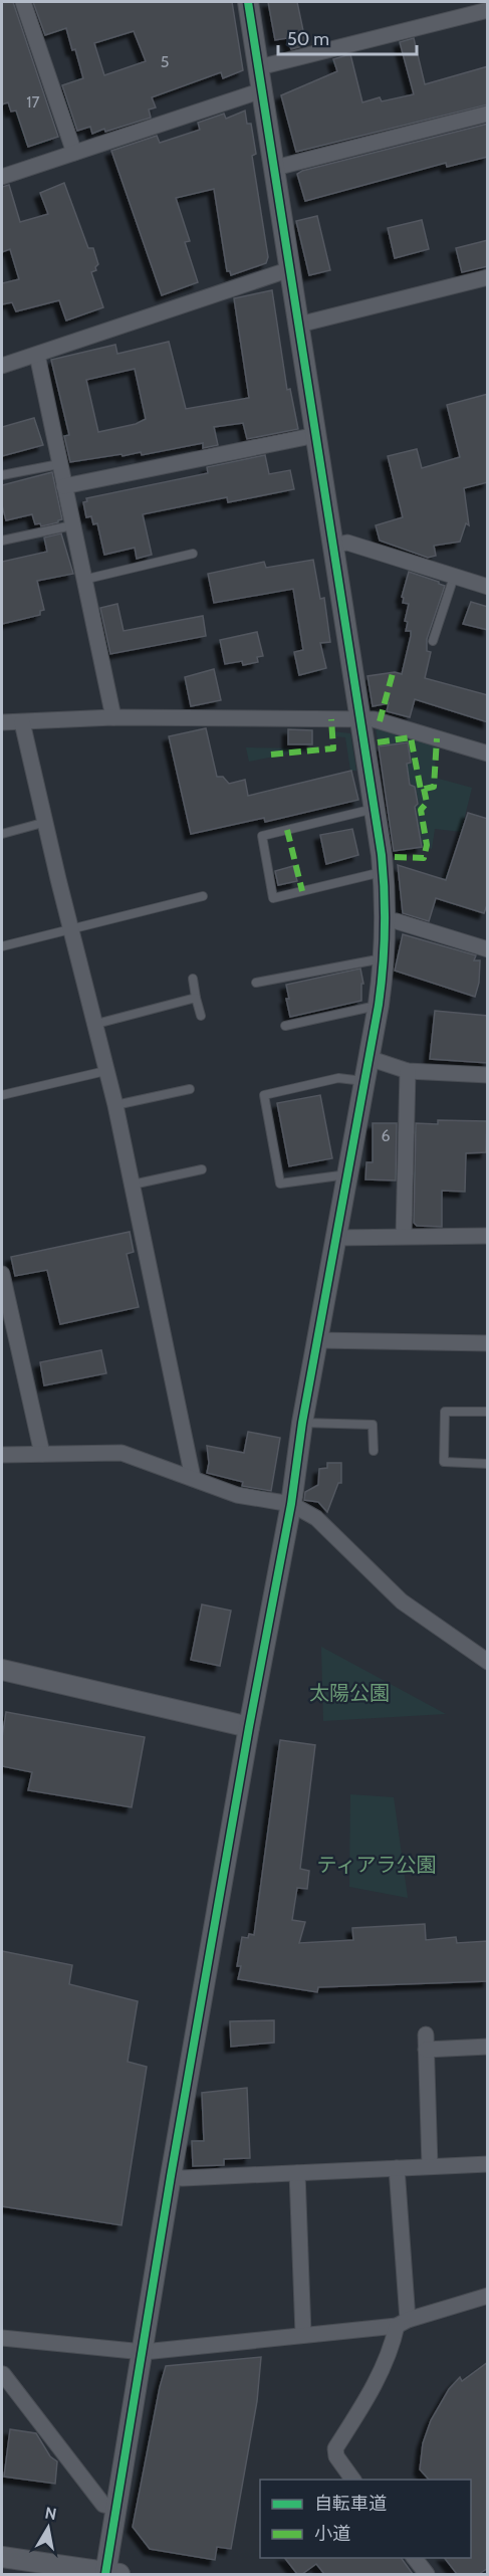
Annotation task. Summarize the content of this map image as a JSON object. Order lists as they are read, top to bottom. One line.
{"parks":["太陽公園","ティアラ公園"],"house_numbers":["5","17","6"],"legend":["自転車道","小道"],"scale_bar":"50 m","north":"top"}
